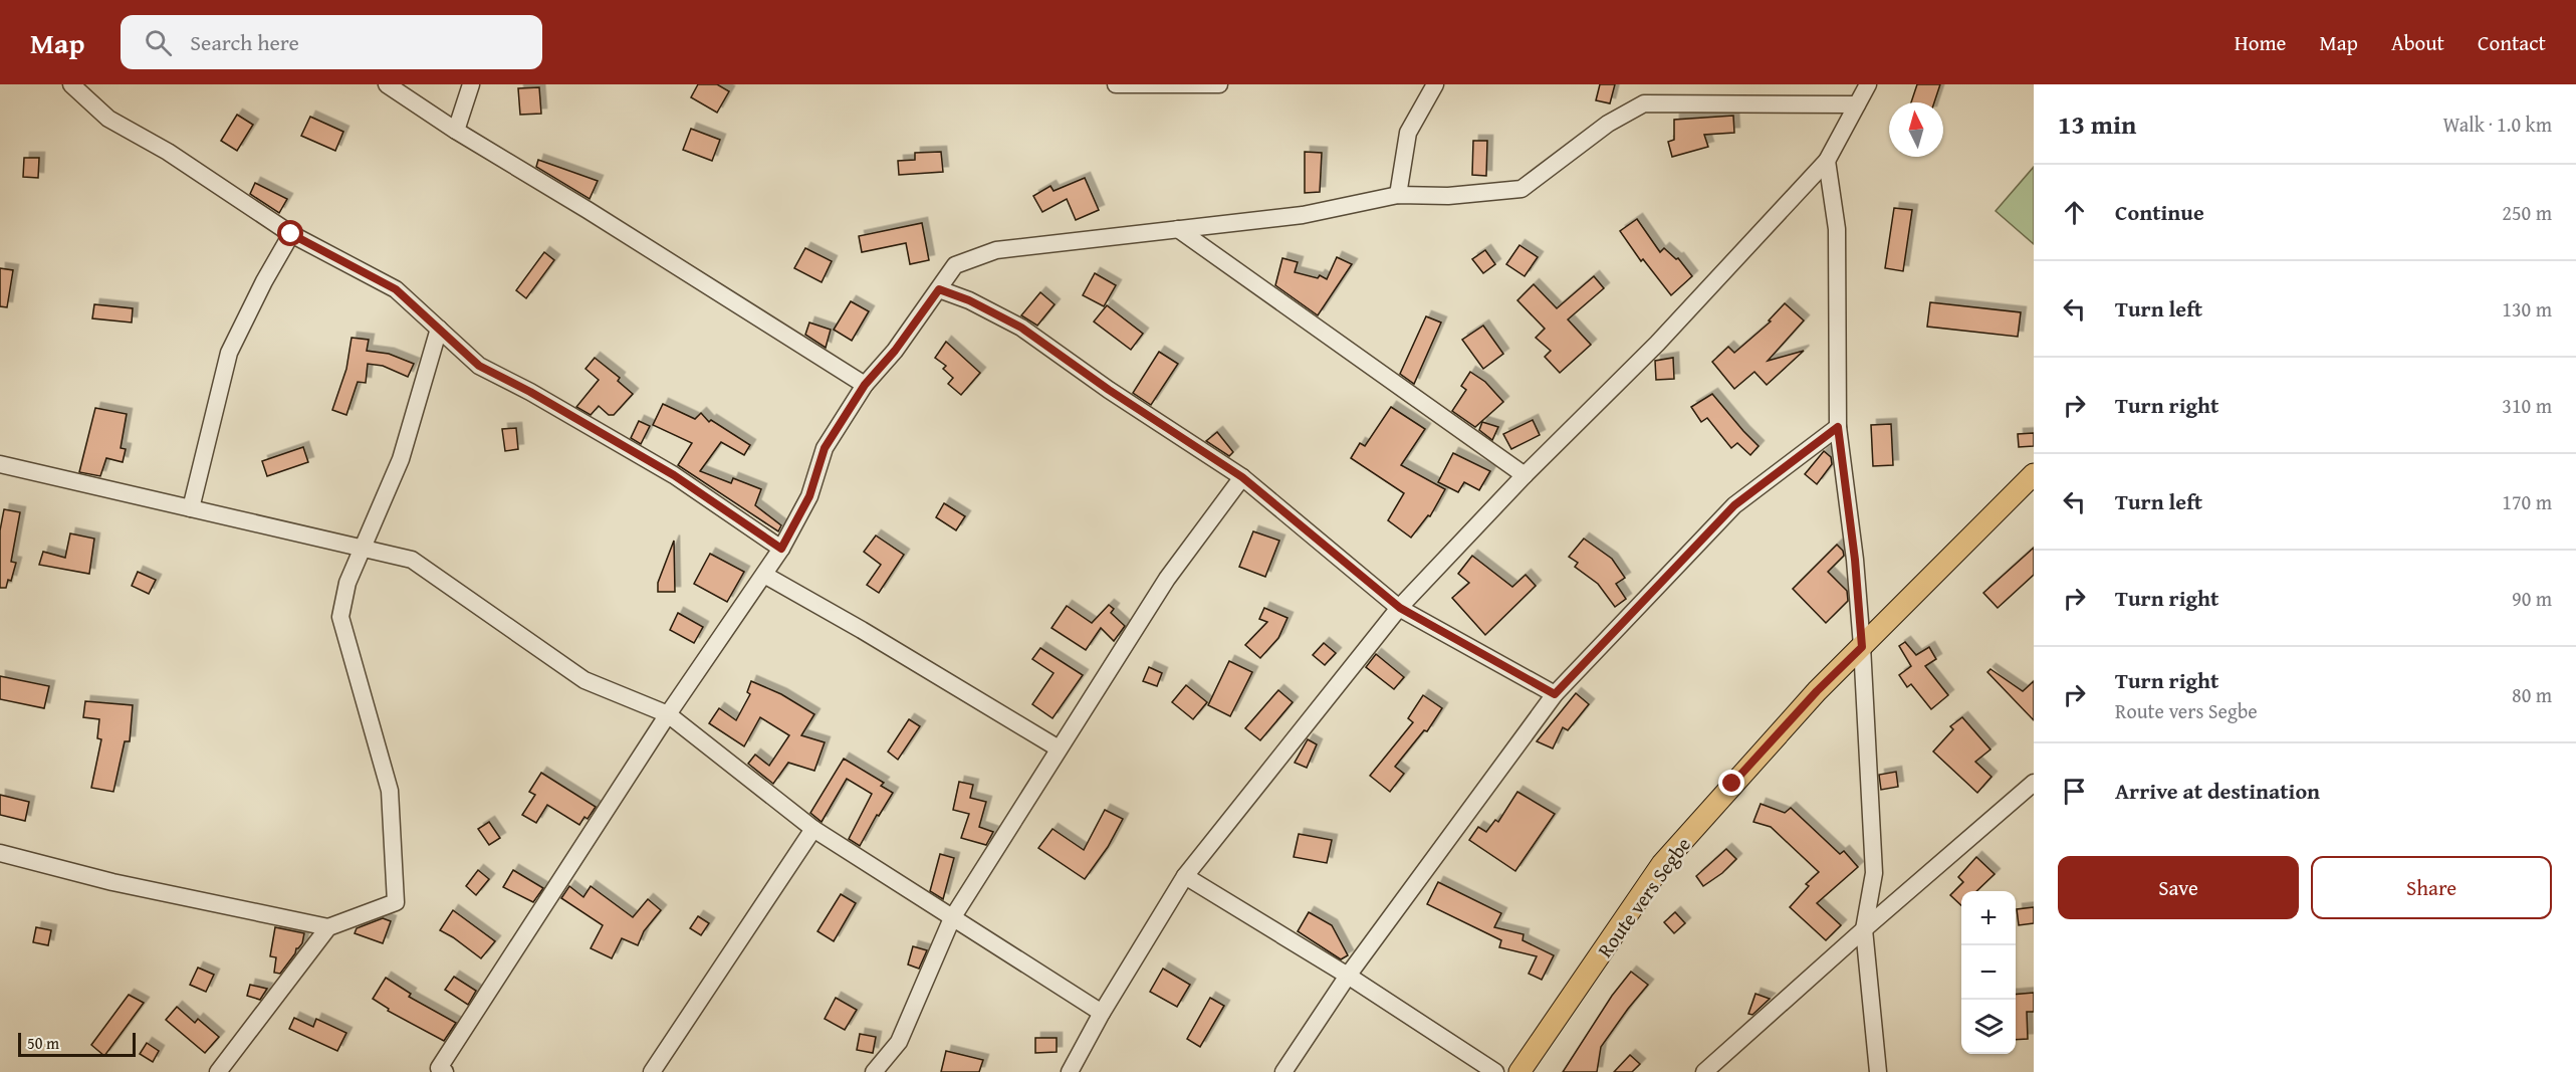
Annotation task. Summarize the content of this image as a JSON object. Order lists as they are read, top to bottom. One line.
{"streets":{"main road":["Route vers Segbe"]},"scale_bar":"50 m","north":"top","page":{"header":"Map","search":"Search here","nav":["Home","Map","About","Contact"],"heading":["13 min","Walk · 1.0 km"],"list":[["Continue","250 m"],["Turn left","130 m"],["Turn right","310 m"],["Turn left","170 m"],["Turn right","90 m"],["Turn right","Route vers Segbe","80 m"],"Arrive at destination"],"buttons":["Save","Share"],"map_buttons":["+","−"],"scale":"50 m"}}
